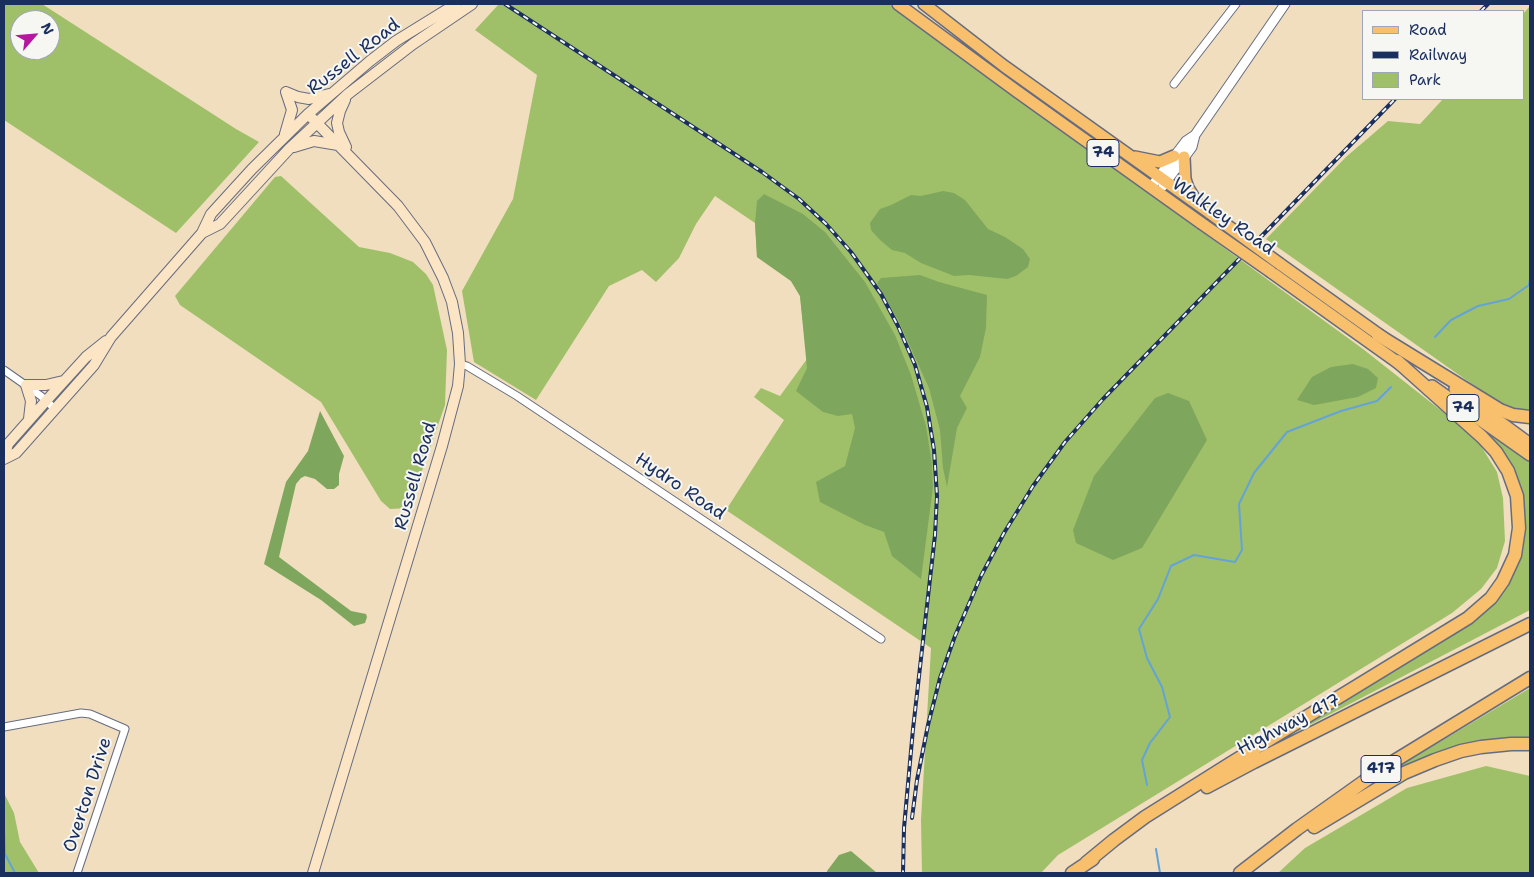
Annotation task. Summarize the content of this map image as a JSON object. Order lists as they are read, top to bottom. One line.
{"streets":{"highway":["Highway 417","417"],"main road":["Russell Road","74","Walkley Road"],"street":["Hydro Road","Overton Drive"]},"crossings":[["Russell Road","Hydro Road"]],"legend":["Road","Railway","Park"],"north":"top right"}
